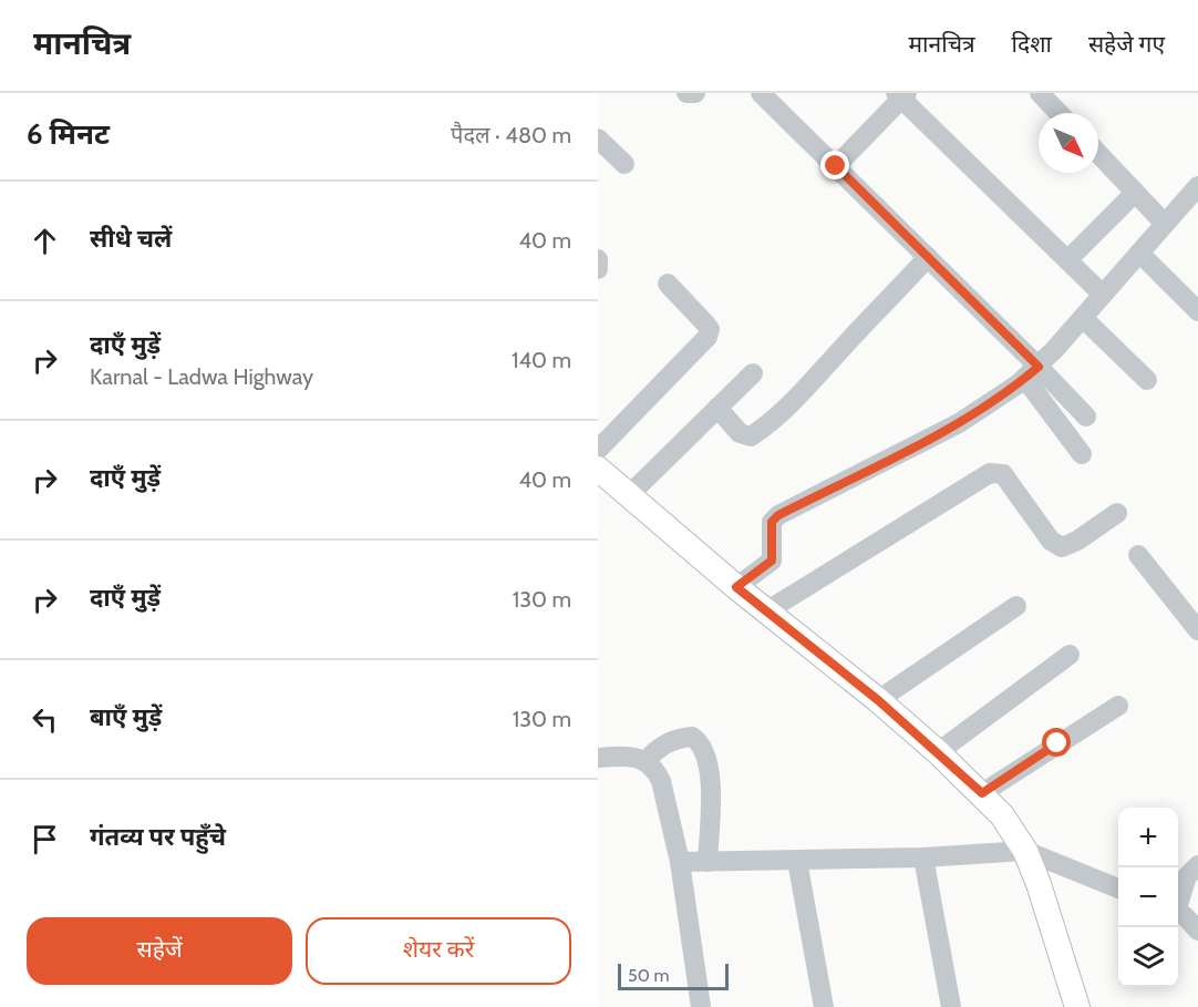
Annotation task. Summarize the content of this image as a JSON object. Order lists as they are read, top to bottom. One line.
{"scale_bar":"50 m","north":"bottom right","page":{"header":"मानचित्र","nav":["मानचित्र","दिशा","सहेजे गए"],"heading":["6 मिनट","पैदल · 480 m"],"list":[["सीधे चलें","40 m"],["दाएँ मुड़ें","Karnal - Ladwa Highway","140 m"],["दाएँ मुड़ें","40 m"],["दाएँ मुड़ें","130 m"],["बाएँ मुड़ें","130 m"],"गंतव्य पर पहुँचे"],"map_buttons":["+","−"],"buttons":["सहेजें","शेयर करें"],"scale":"50 m"}}
